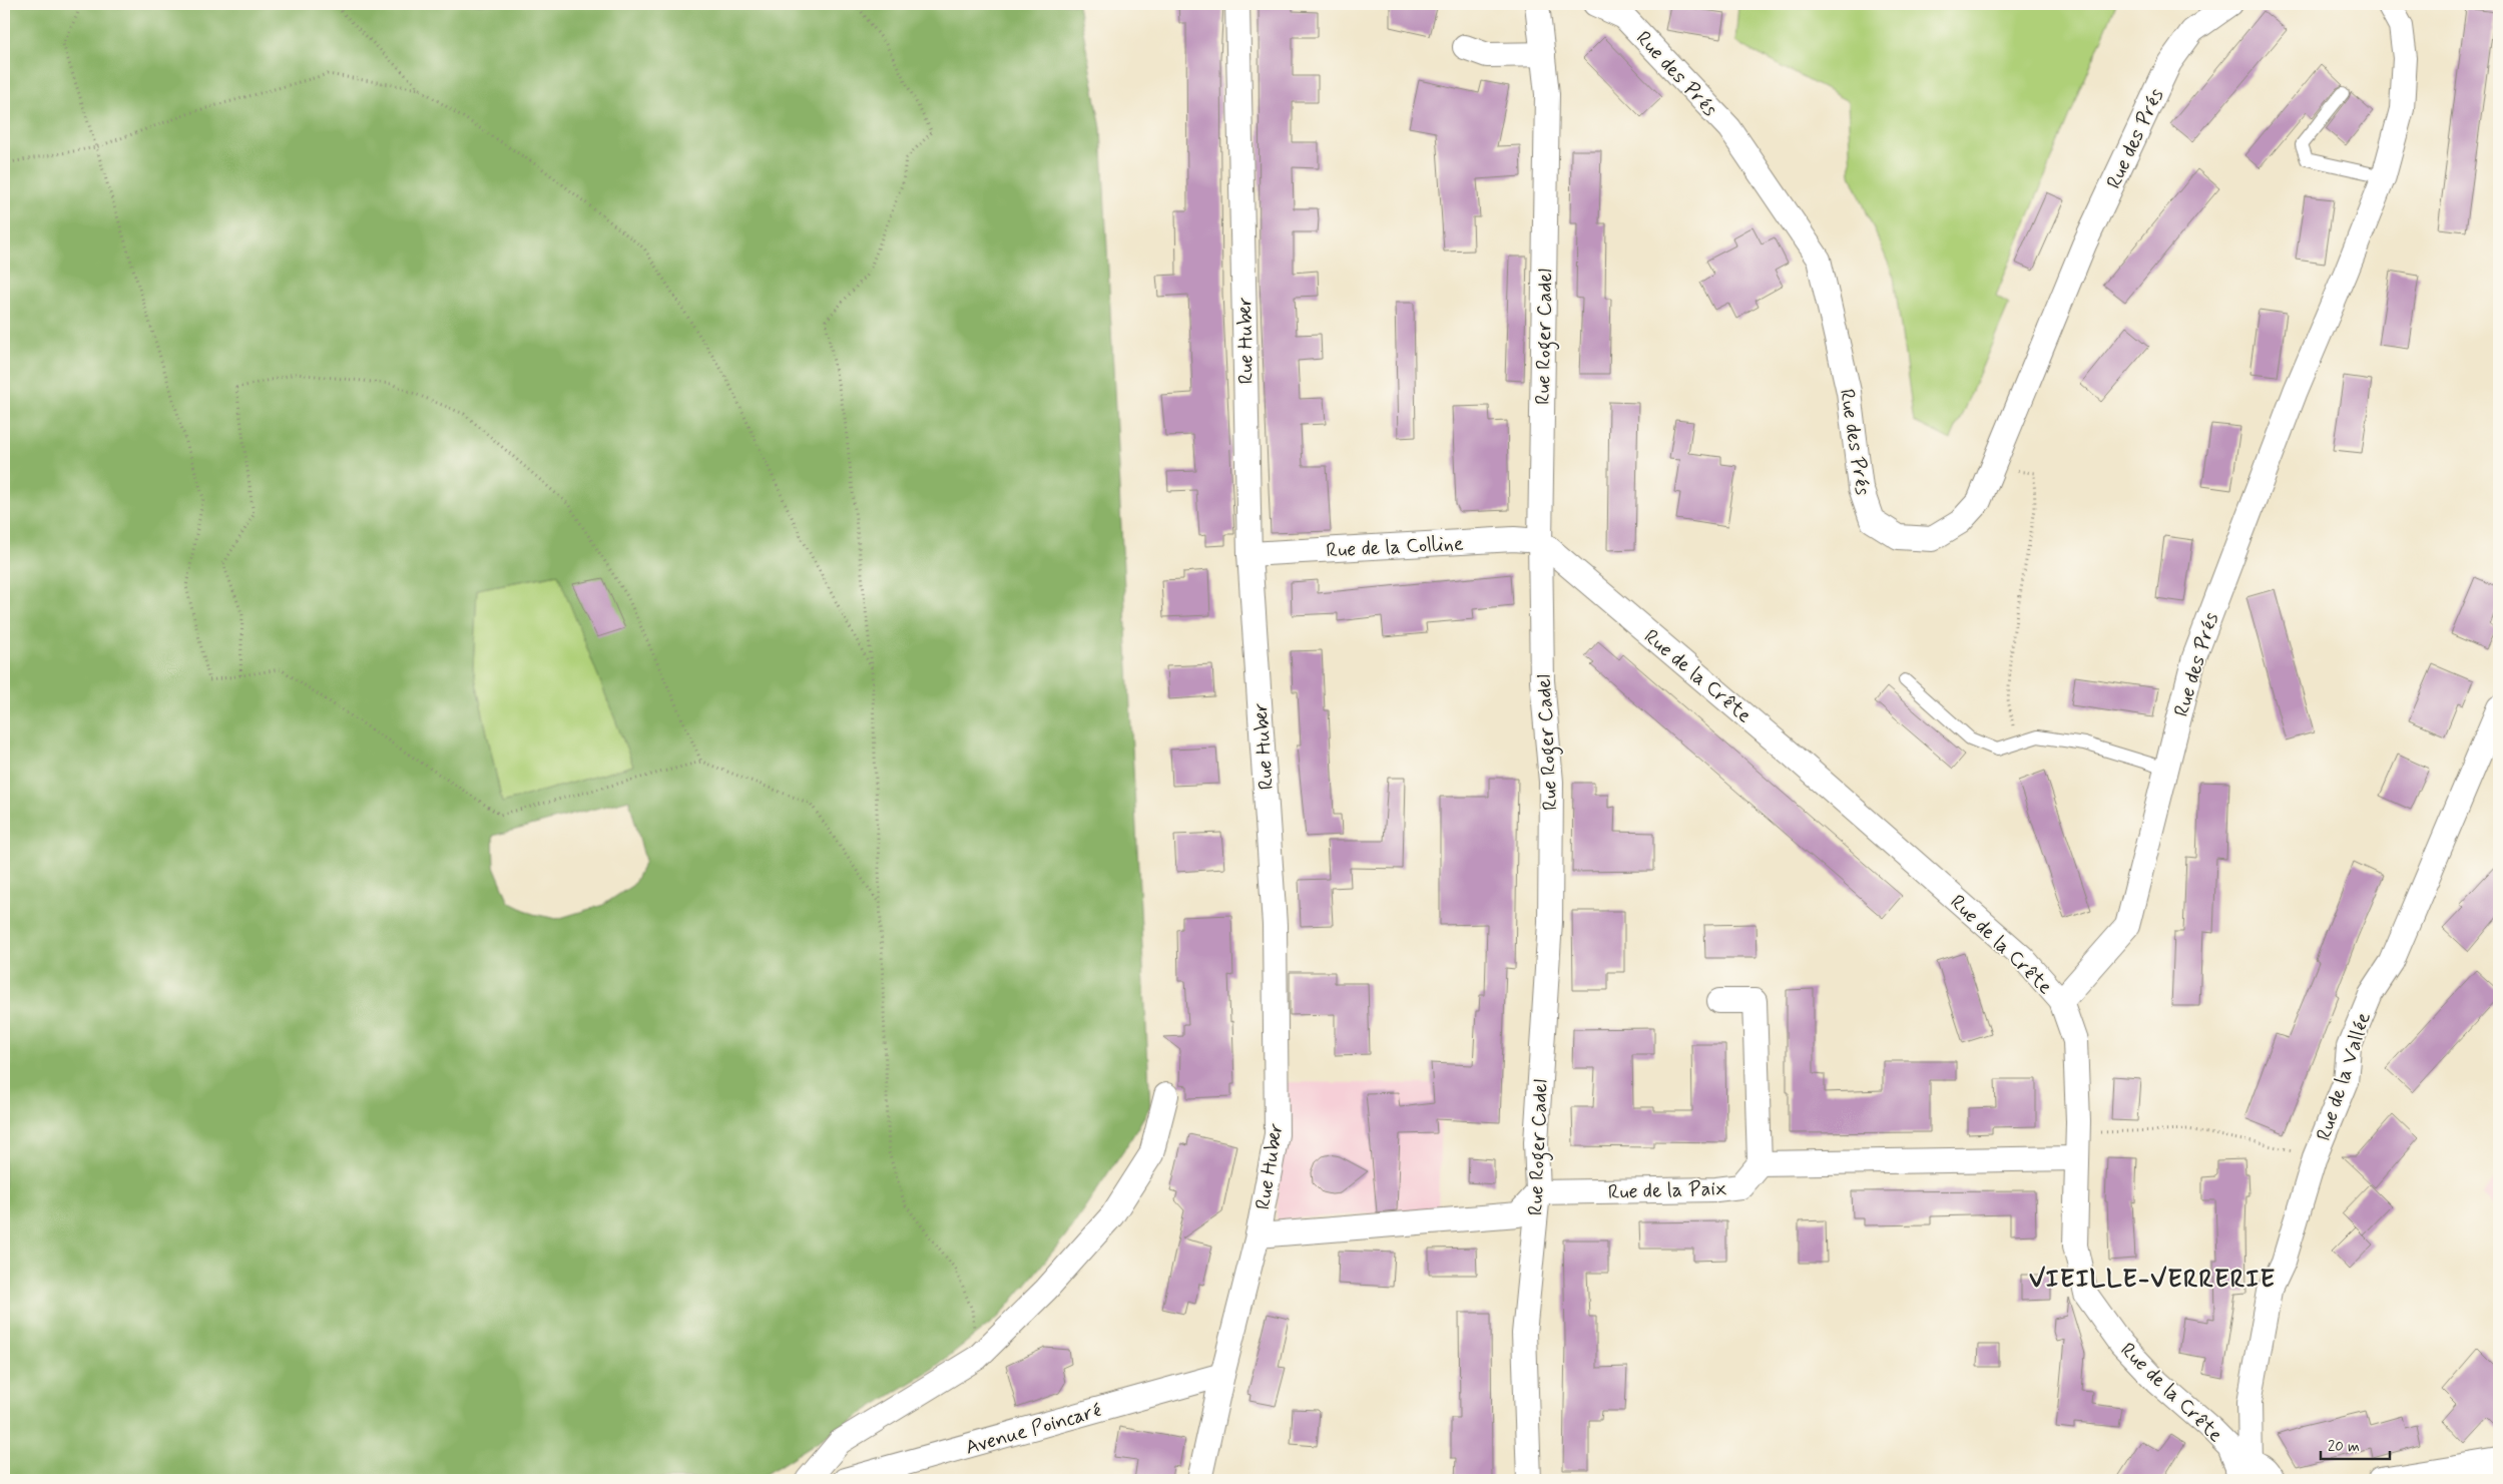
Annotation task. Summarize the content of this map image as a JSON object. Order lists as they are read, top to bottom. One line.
{"streets":{"street":["Rue des Prés","Rue Roger Cadel","Rue Huber","Rue de la Colline","Rue de la Crête","Rue de la Vallée","Rue de la Paix","Avenue Poincaré"]},"crossings":[["Rue des Prés","Rue de la Crête"],["Rue Roger Cadel","Rue de la Colline"],["Rue Roger Cadel","Rue de la Crête"],["Rue Roger Cadel","Rue de la Paix"],["Rue Huber","Rue de la Colline"],["Rue Huber","Avenue Poincaré"],["Rue de la Colline","Rue de la Crête"],["Rue de la Crête","Rue de la Vallée"]],"districts":["VIEILLE-VERRERIE"],"scale_bar":"20 m"}
